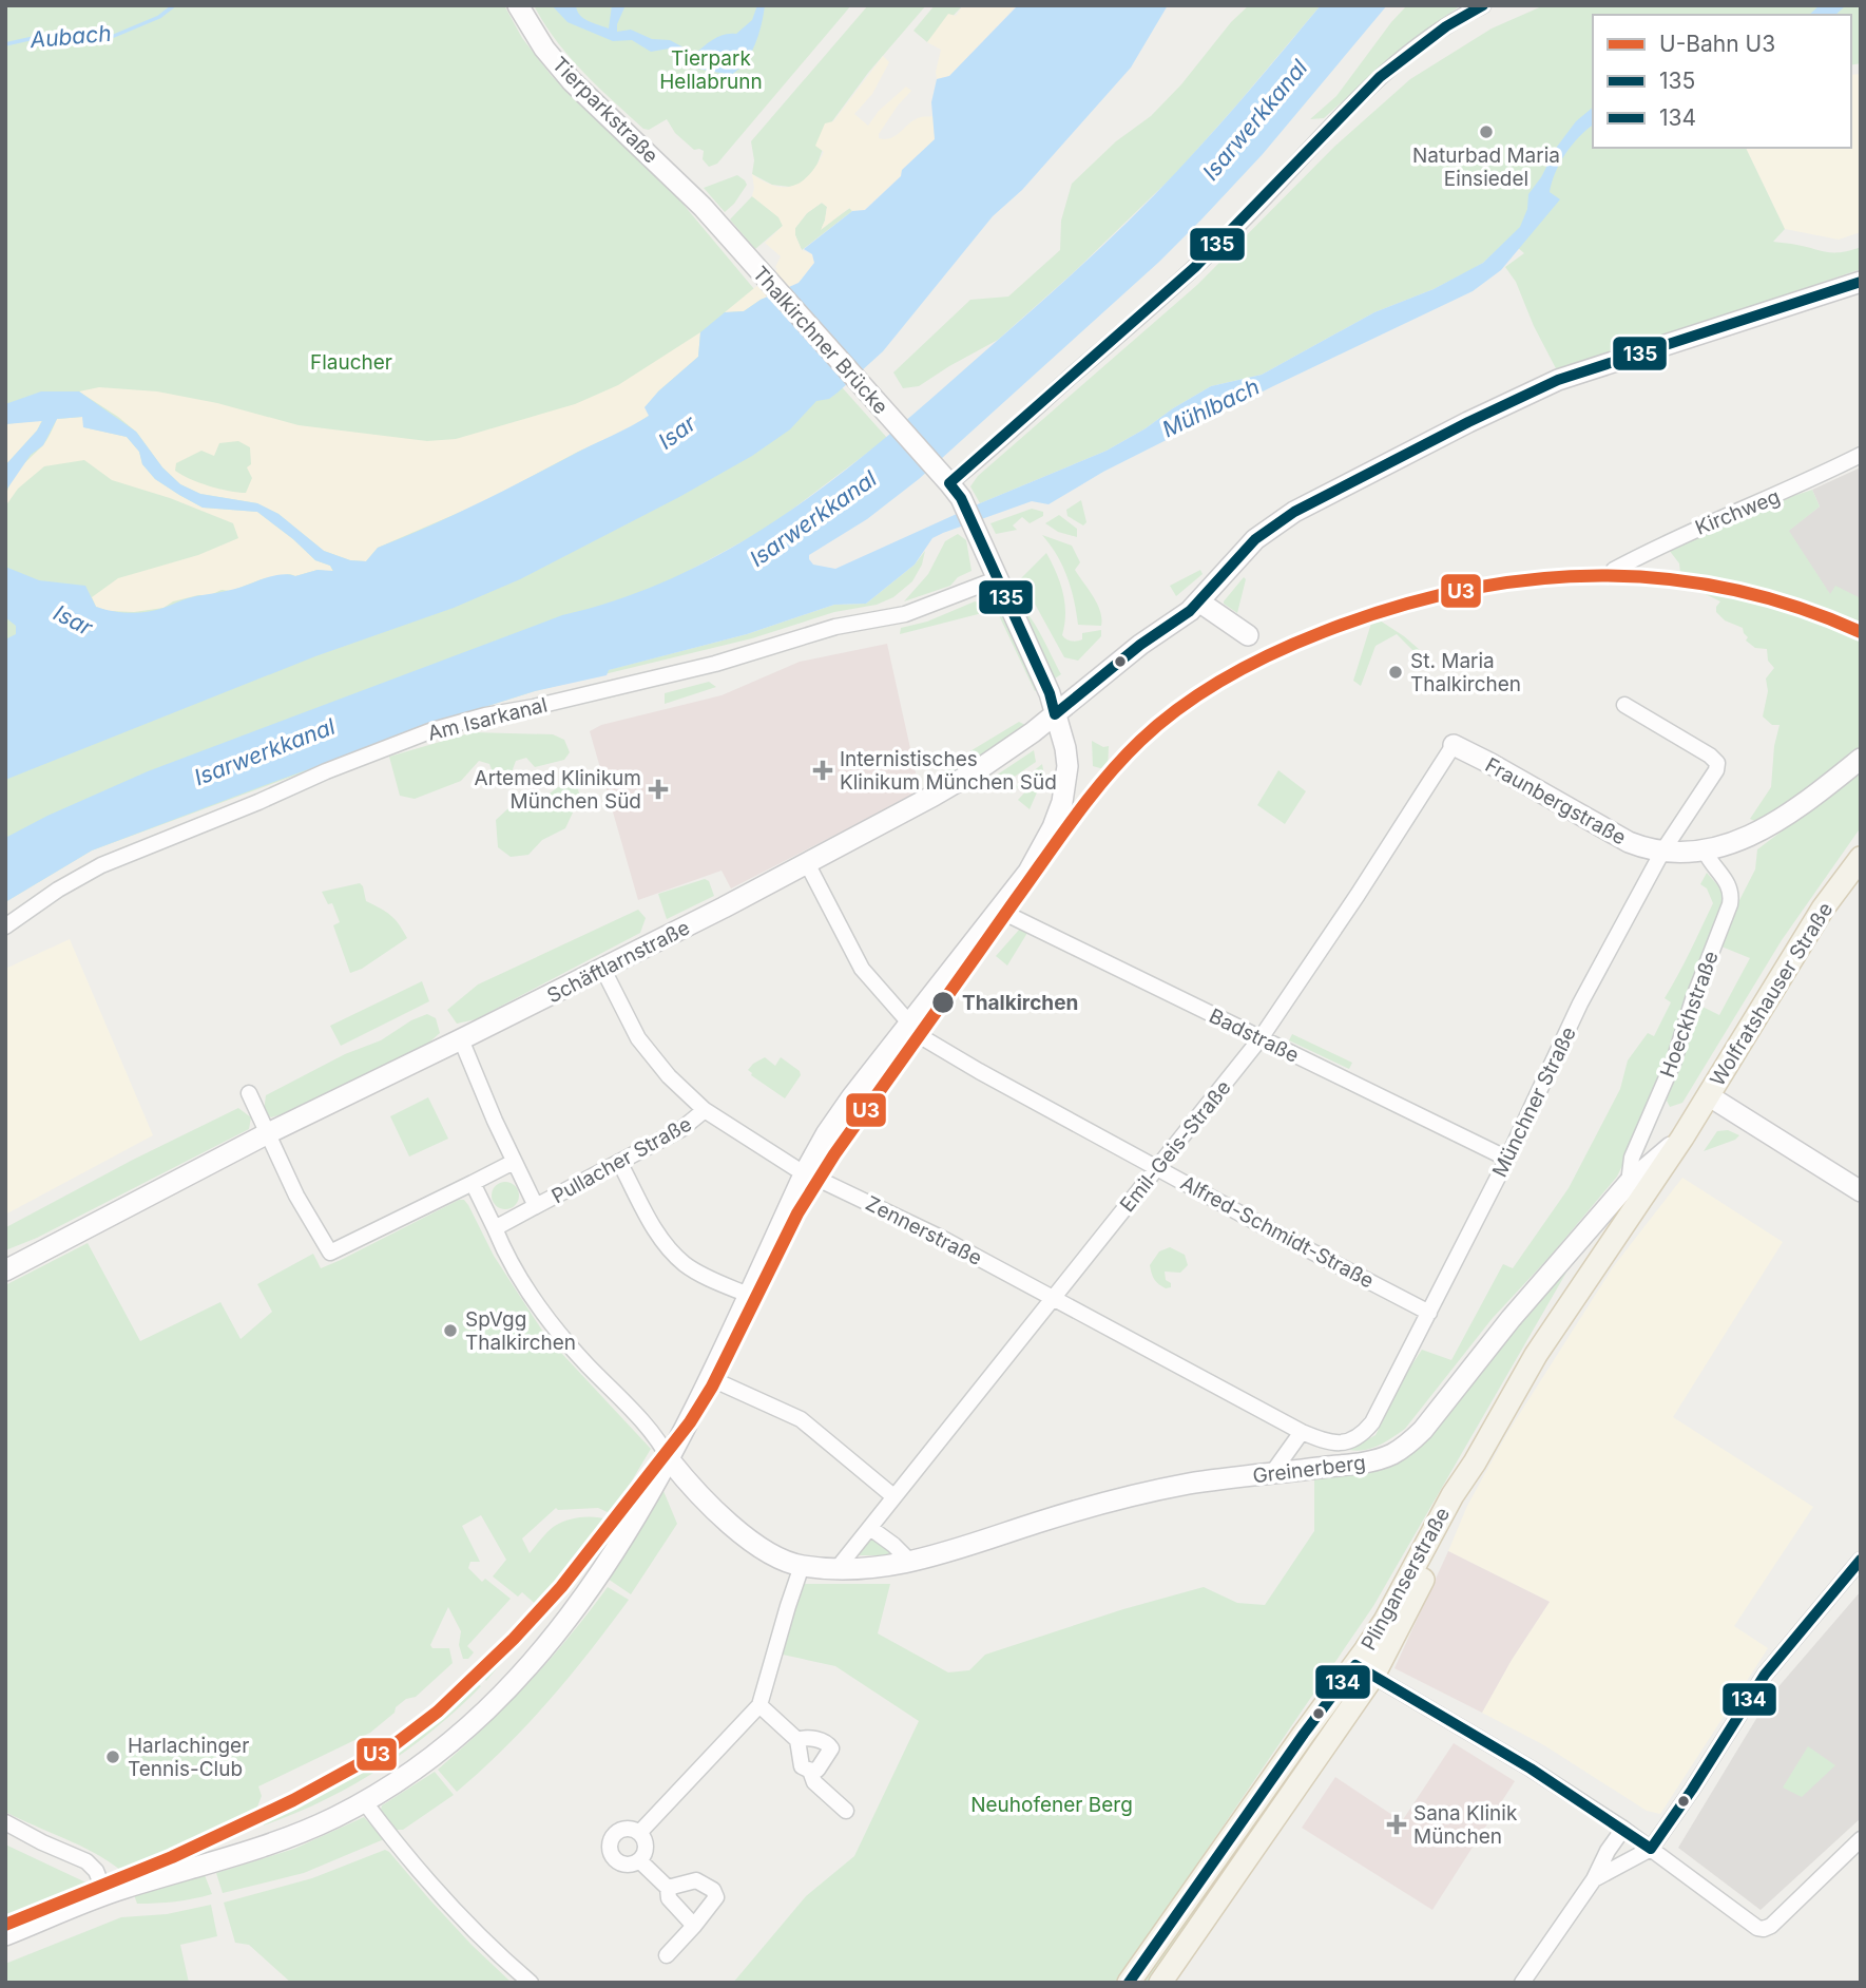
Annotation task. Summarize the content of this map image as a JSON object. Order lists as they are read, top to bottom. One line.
{"streets":{"main road":["Wolfratshauser Straße","Plinganserstraße"],"street":["Tierparkstraße","Thalkirchner Brücke","Kirchweg","Am Isarkanal","Fraunbergstraße","Schäftlarnstraße","Hoeckhstraße","Badstraße","Münchner Straße","Emil-Geis-Straße","Pullacher Straße","Zennerstraße","Alfred-Schmidt-Straße","Greinerberg"]},"crossings":[["Tierparkstraße","Thalkirchner Brücke"],["Fraunbergstraße","Hoeckhstraße"],["Fraunbergstraße","Münchner Straße"],["Fraunbergstraße","Emil-Geis-Straße"],["Schäftlarnstraße","Zennerstraße"],["Schäftlarnstraße","Alfred-Schmidt-Straße"],["Wolfratshauser Straße","Plinganserstraße"],["Hoeckhstraße","Greinerberg"],["Badstraße","Münchner Straße"],["Badstraße","Emil-Geis-Straße"],["Münchner Straße","Zennerstraße"],["Münchner Straße","Alfred-Schmidt-Straße"],["Emil-Geis-Straße","Zennerstraße"],["Emil-Geis-Straße","Alfred-Schmidt-Straße"],["Emil-Geis-Straße","Greinerberg"],["Pullacher Straße","Zennerstraße"],["Greinerberg","Plinganserstraße"]],"water":["Aubach","Isarwerkkanal","Mühlbach","Isar"],"parks":["Tierpark Hellabrunn","Flaucher","Neuhofener Berg"],"places":{"other":["Naturbad Maria Einsiedel","St. Maria Thalkirchen","Thalkirchen","SpVgg Thalkirchen","Harlachinger Tennis-Club"],"health":["Internistisches Klinikum München Süd","Artemed Klinikum München Süd","Sana Klinik München"]},"lines":["transit line 135","metro line U3","transit line 134"],"legend":["U-Bahn U3","135","134"]}
